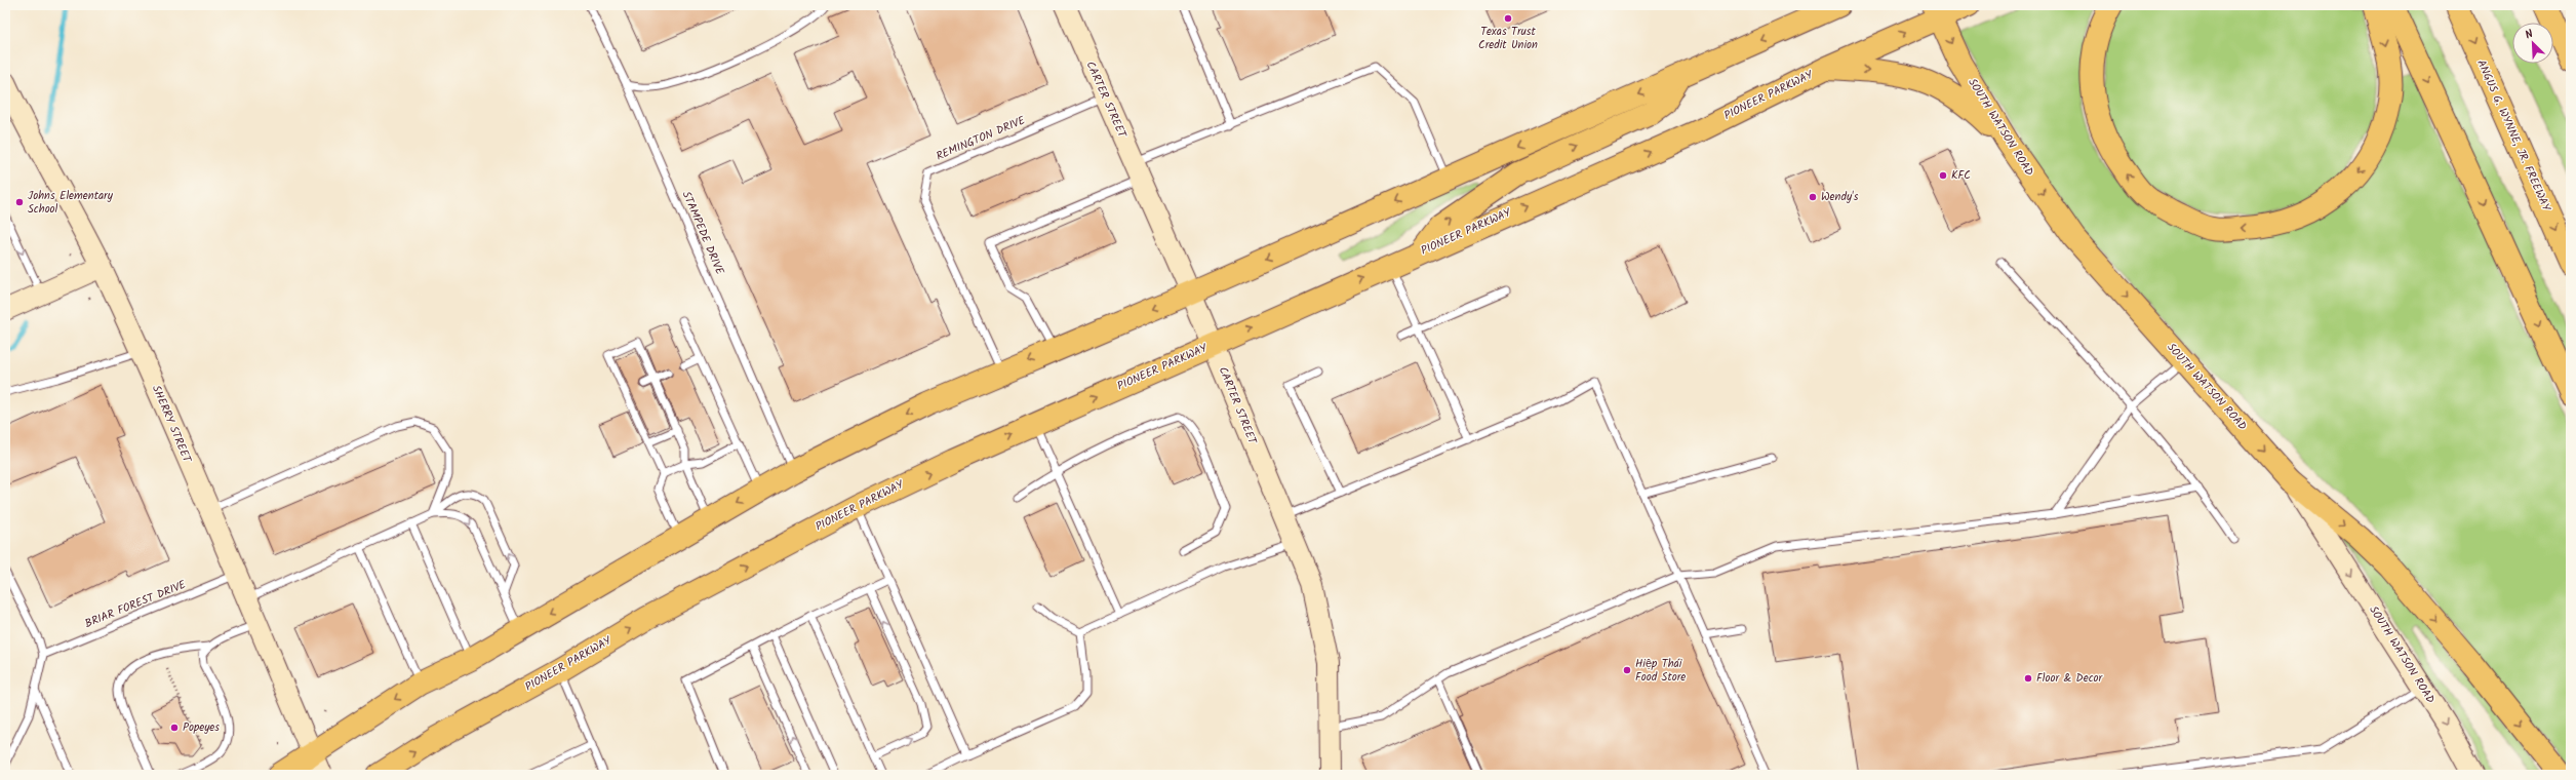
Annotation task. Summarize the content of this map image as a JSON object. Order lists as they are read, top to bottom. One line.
{"streets":{"main road":["PIONEER PARKWAY","SOUTH WATSON ROAD","ANGUS G. WYNNE, JR. FREEWAY"],"street":["CARTER STREET","SHERRY STREET"],"lane":["REMINGTON DRIVE","STAMPEDE DRIVE","BRIAR FOREST DRIVE"]},"crossings":[["PIONEER PARKWAY","CARTER STREET"],["PIONEER PARKWAY","SOUTH WATSON ROAD"],["CARTER STREET","REMINGTON DRIVE"],["SHERRY STREET","BRIAR FOREST DRIVE"]],"places":["Texas Trust Credit Union","KFC","Wendy's","Johns Elementary School","Hiệp Thái Food Store","Floor & Decor","Popeyes"],"north":"top left"}
